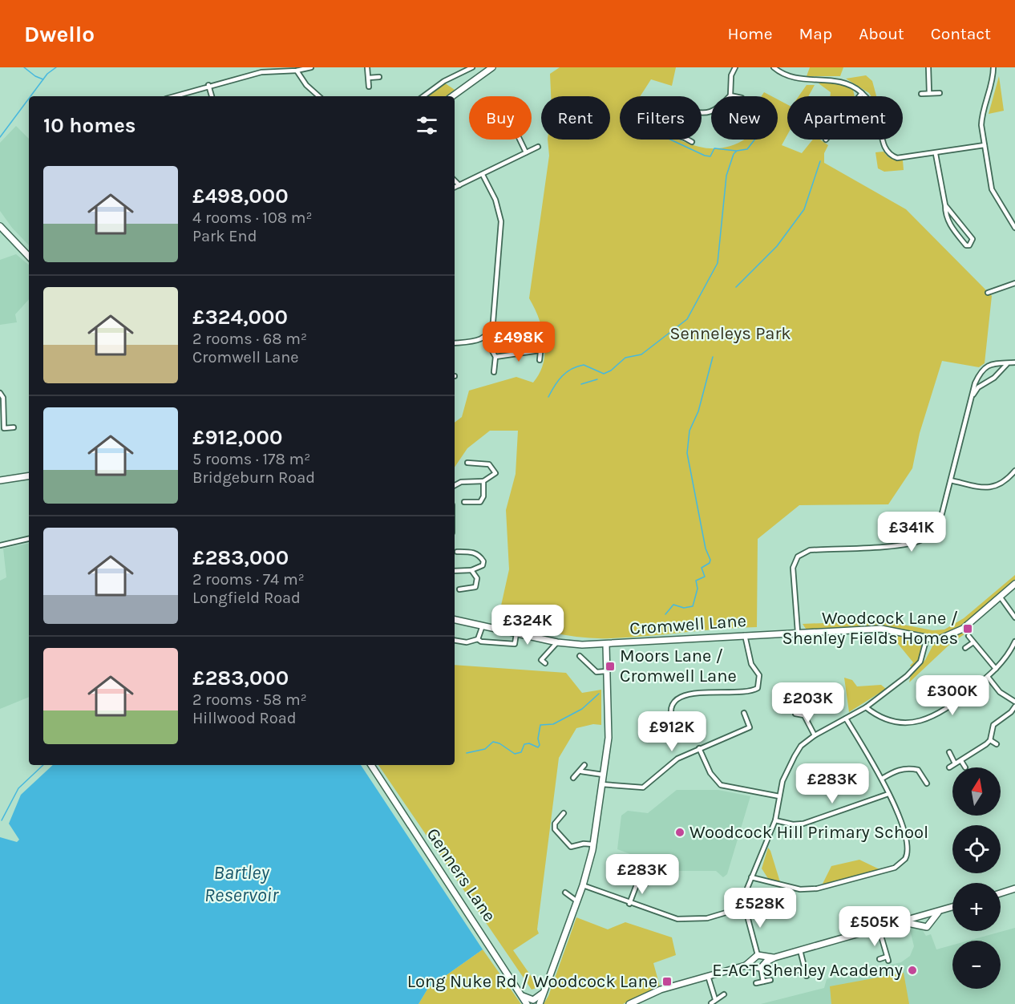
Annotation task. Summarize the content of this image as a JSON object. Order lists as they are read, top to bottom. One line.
{"streets":{"street":["Cromwell Lane","Genners Lane"]},"water":["Bartley Reservoir"],"parks":["Senneleys Park"],"places":{"transit":["Woodcock Lane / Shenley Fields Homes","Moors Lane / Cromwell Lane","Long Nuke Rd / Woodcock Lane"],"other":["Woodcock Hill Primary School","E-ACT Shenley Academy"]},"north":"top","page":{"header":"Dwello","nav":["Home","Map","About","Contact"],"chip":["Buy","Rent","Filters","New","Apartment"],"heading":"10 homes","list":[{"name":"£498,000","note":"4 rooms · 108 m² · Park End"},{"name":"£324,000","note":"2 rooms · 68 m² · Cromwell Lane"},{"name":"£912,000","note":"5 rooms · 178 m² · Bridgeburn Road"},{"name":"£283,000","note":"2 rooms · 74 m² · Longfield Road"},{"name":"£283,000","note":"2 rooms · 58 m² · Hillwood Road"}],"price":["£498K","£341K","£324K","£300K","£203K","£912K","£283K","£283K","£528K","£505K"],"map_buttons":["+","−"]}}
